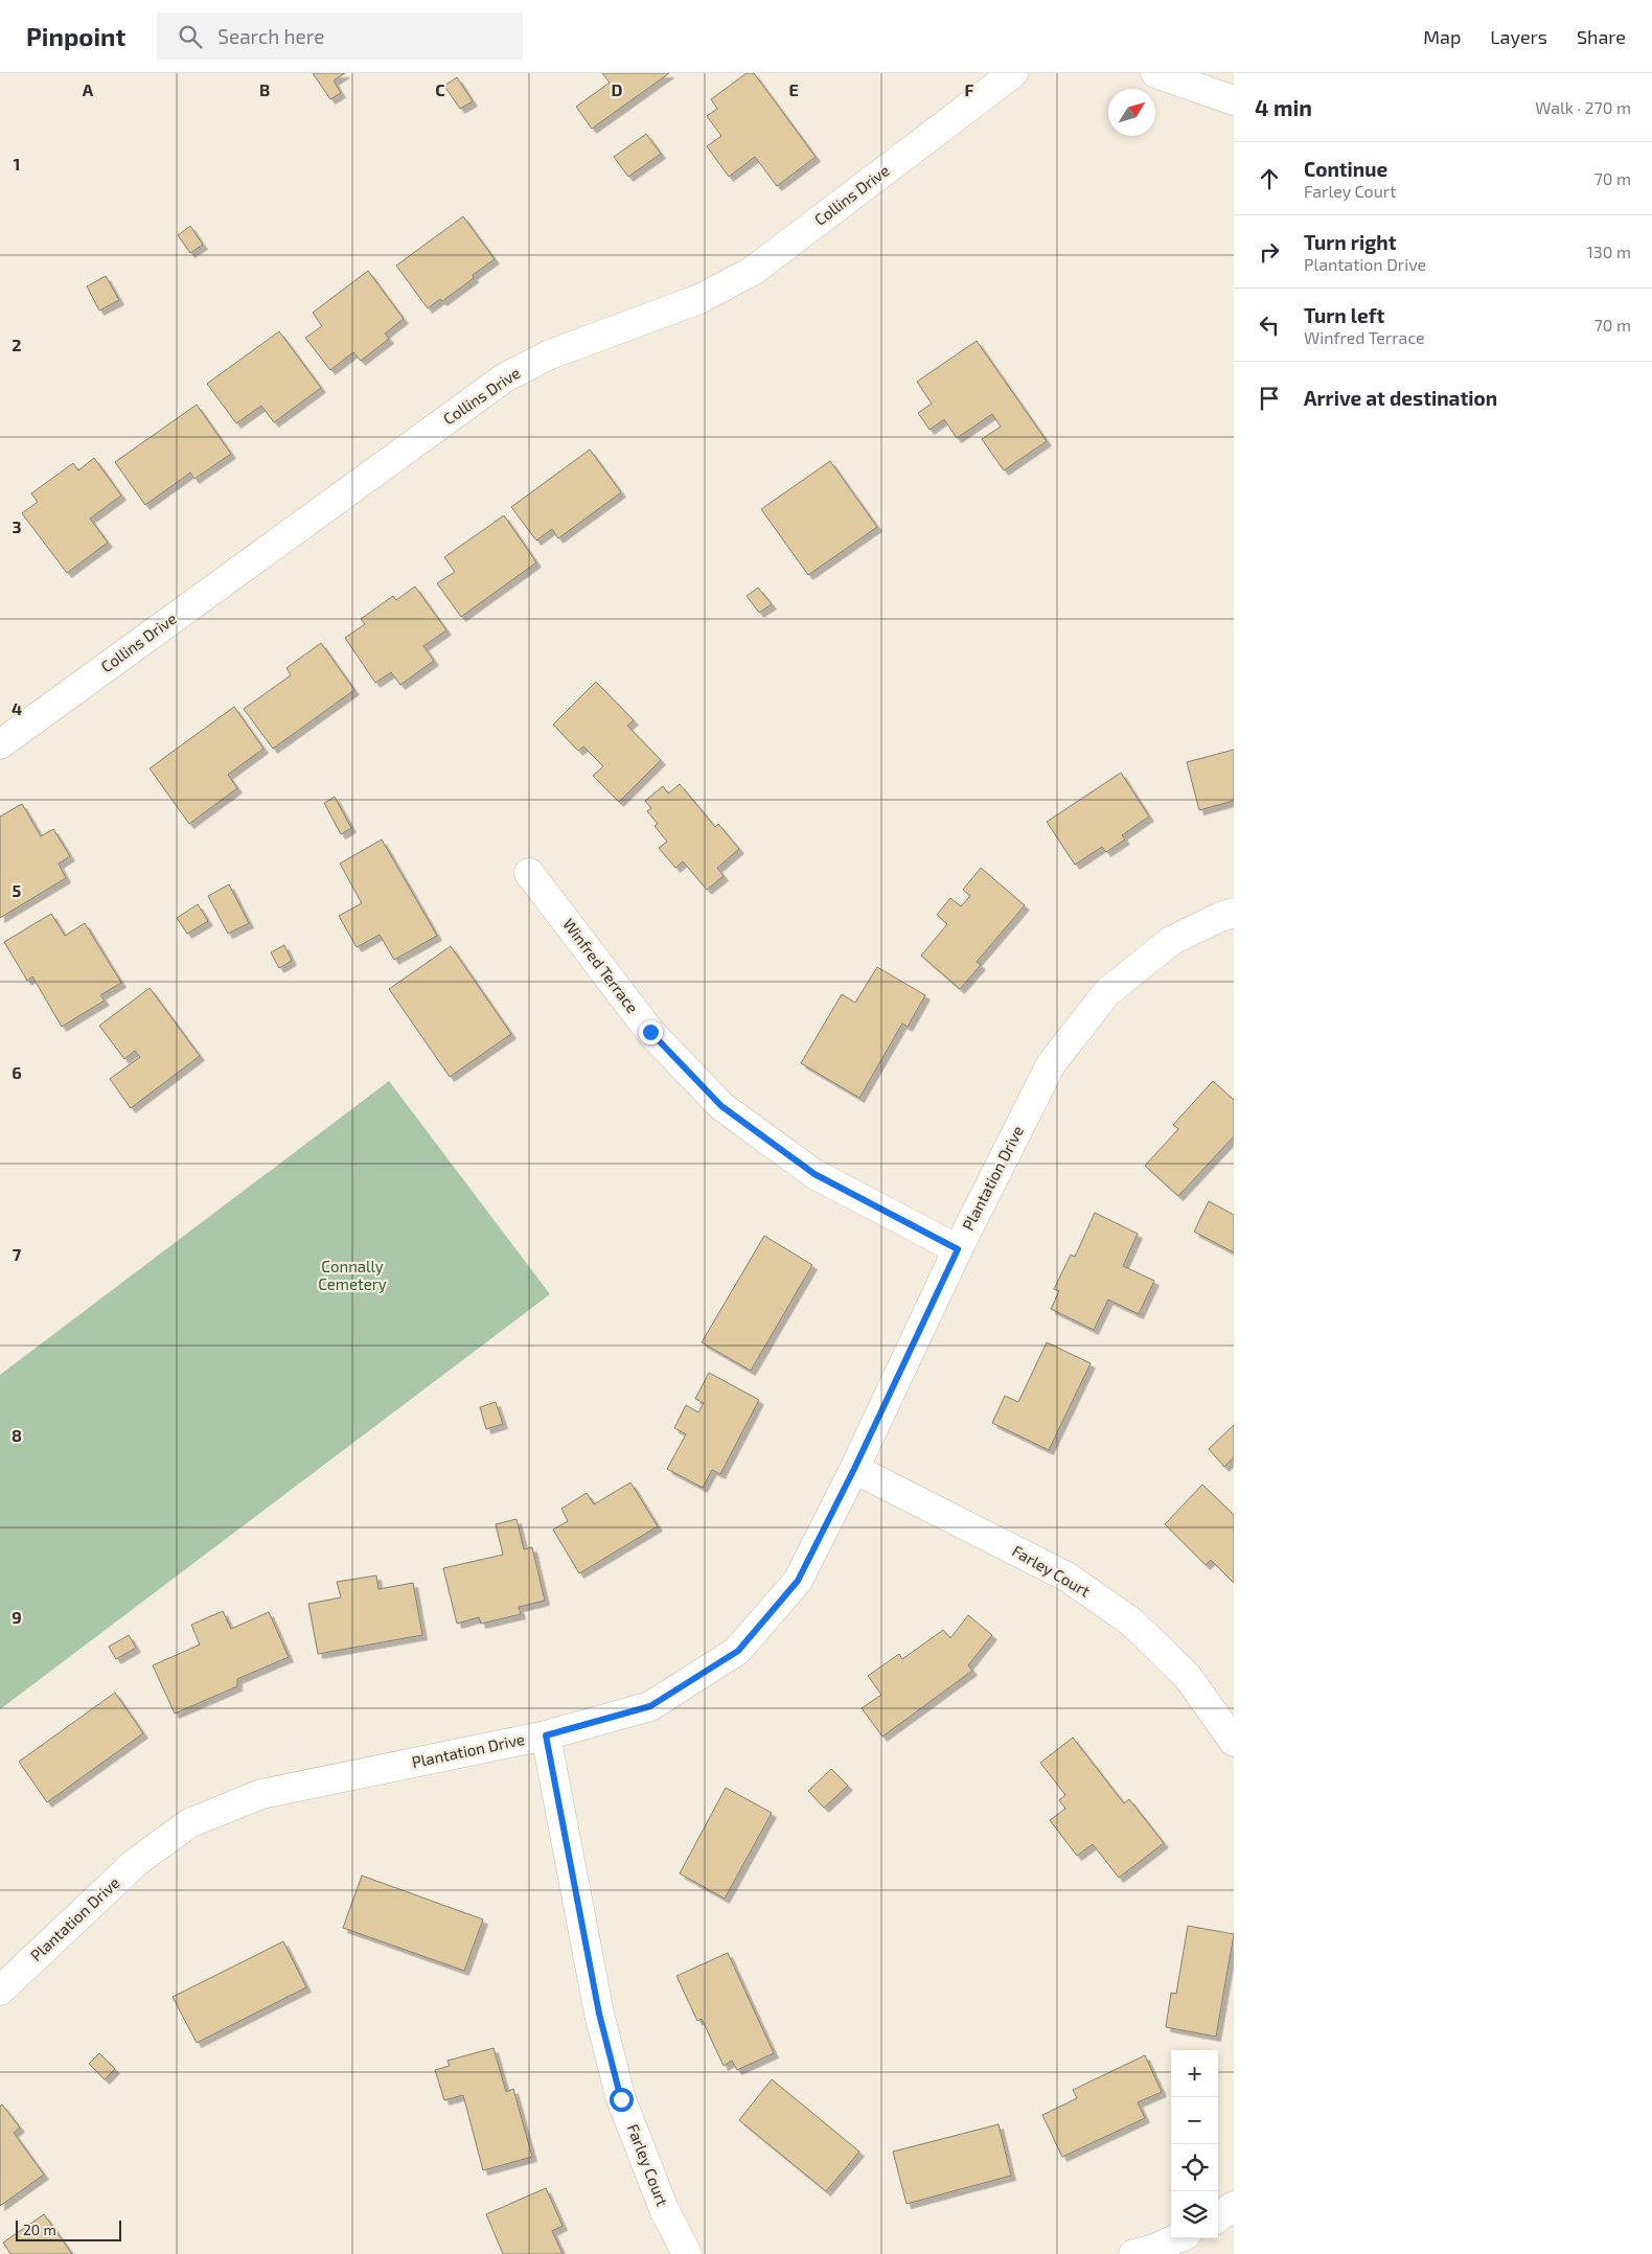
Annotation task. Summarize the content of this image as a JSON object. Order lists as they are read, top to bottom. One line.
{"streets":{"street":["Collins Drive","Winfred Terrace","Plantation Drive","Farley Court"]},"crossings":[["Winfred Terrace","Plantation Drive"],["Plantation Drive","Farley Court"]],"parks":["Connally Cemetery"],"scale_bar":"20 m","north":"top right","page":{"header":"Pinpoint","search":"Search here","nav":["Map","Layers","Share"],"heading":["4 min","Walk · 270 m"],"list":[["Continue","Farley Court","70 m"],["Turn right","Plantation Drive","130 m"],["Turn left","Winfred Terrace","70 m"],"Arrive at destination"],"map_buttons":["+","−"],"scale":"20 m"},"grid":{"columns":["A","B","C","D","E","F"],"rows":["1","2","3","4","5","6","7","8","9"]}}
